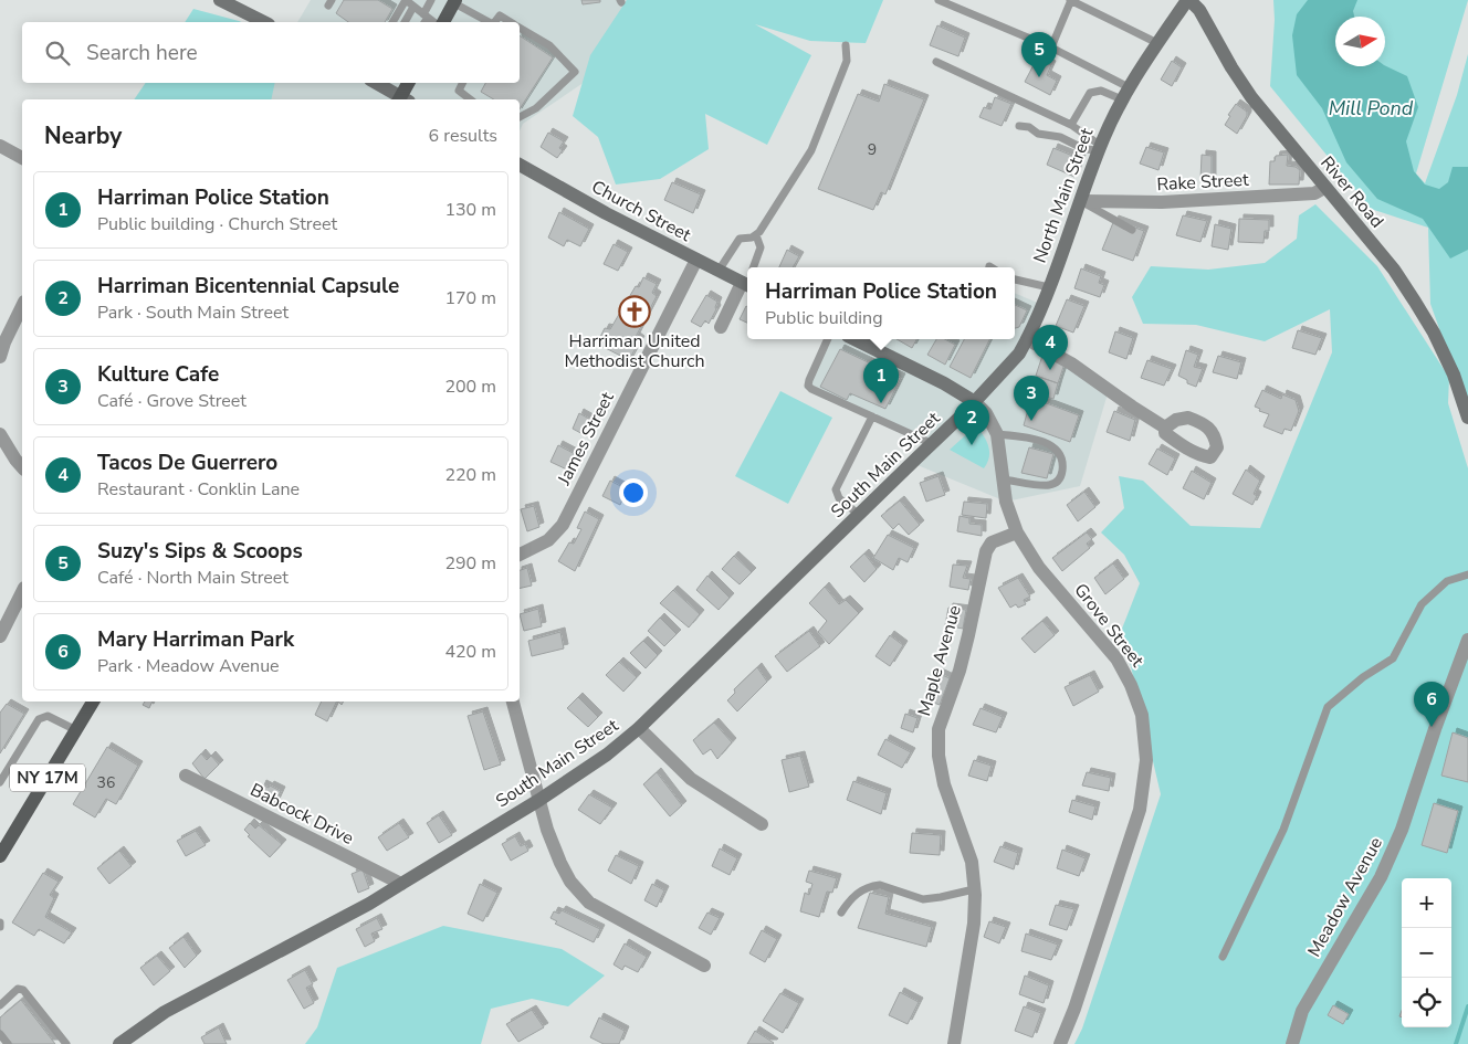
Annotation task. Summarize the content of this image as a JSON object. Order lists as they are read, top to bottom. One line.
{"streets":{"main road":["NY 17M"],"street":["Rake Street","River Road","North Main Street","Church Street","James Street","South Main Street","Grove Street","Maple Avenue","Babcock Drive","Meadow Avenue"]},"crossings":[["Rake Street","River Road"],["Rake Street","North Main Street"],["River Road","North Main Street"],["North Main Street","South Main Street"],["North Main Street","Grove Street"],["Church Street","James Street"],["South Main Street","Grove Street"],["South Main Street","Babcock Drive"],["Grove Street","Maple Avenue"]],"water":["Mill Pond"],"places":{"church":["Harriman United Methodist Church"]},"house_numbers":["9","36"],"north":"right","page":{"search":"Search here","pins":["5","4","1","3","2","6"],"heading":["Nearby","6 results"],"list":[{"mark":"1","name":"Harriman Police Station","note":"Public building · Church Street","value":"130 m"},{"mark":"2","name":"Harriman Bicentennial Capsule","note":"Park · South Main Street","value":"170 m"},{"mark":"3","name":"Kulture Cafe","note":"Café · Grove Street","value":"200 m"},{"mark":"4","name":"Tacos De Guerrero","note":"Restaurant · Conklin Lane","value":"220 m"},{"mark":"5","name":"Suzy's Sips & Scoops","note":"Café · North Main Street","value":"290 m"},{"mark":"6","name":"Mary Harriman Park","note":"Park · Meadow Avenue","value":"420 m"}],"popup":["Harriman Police Station","Public building"],"map_buttons":["+","−"]}}
